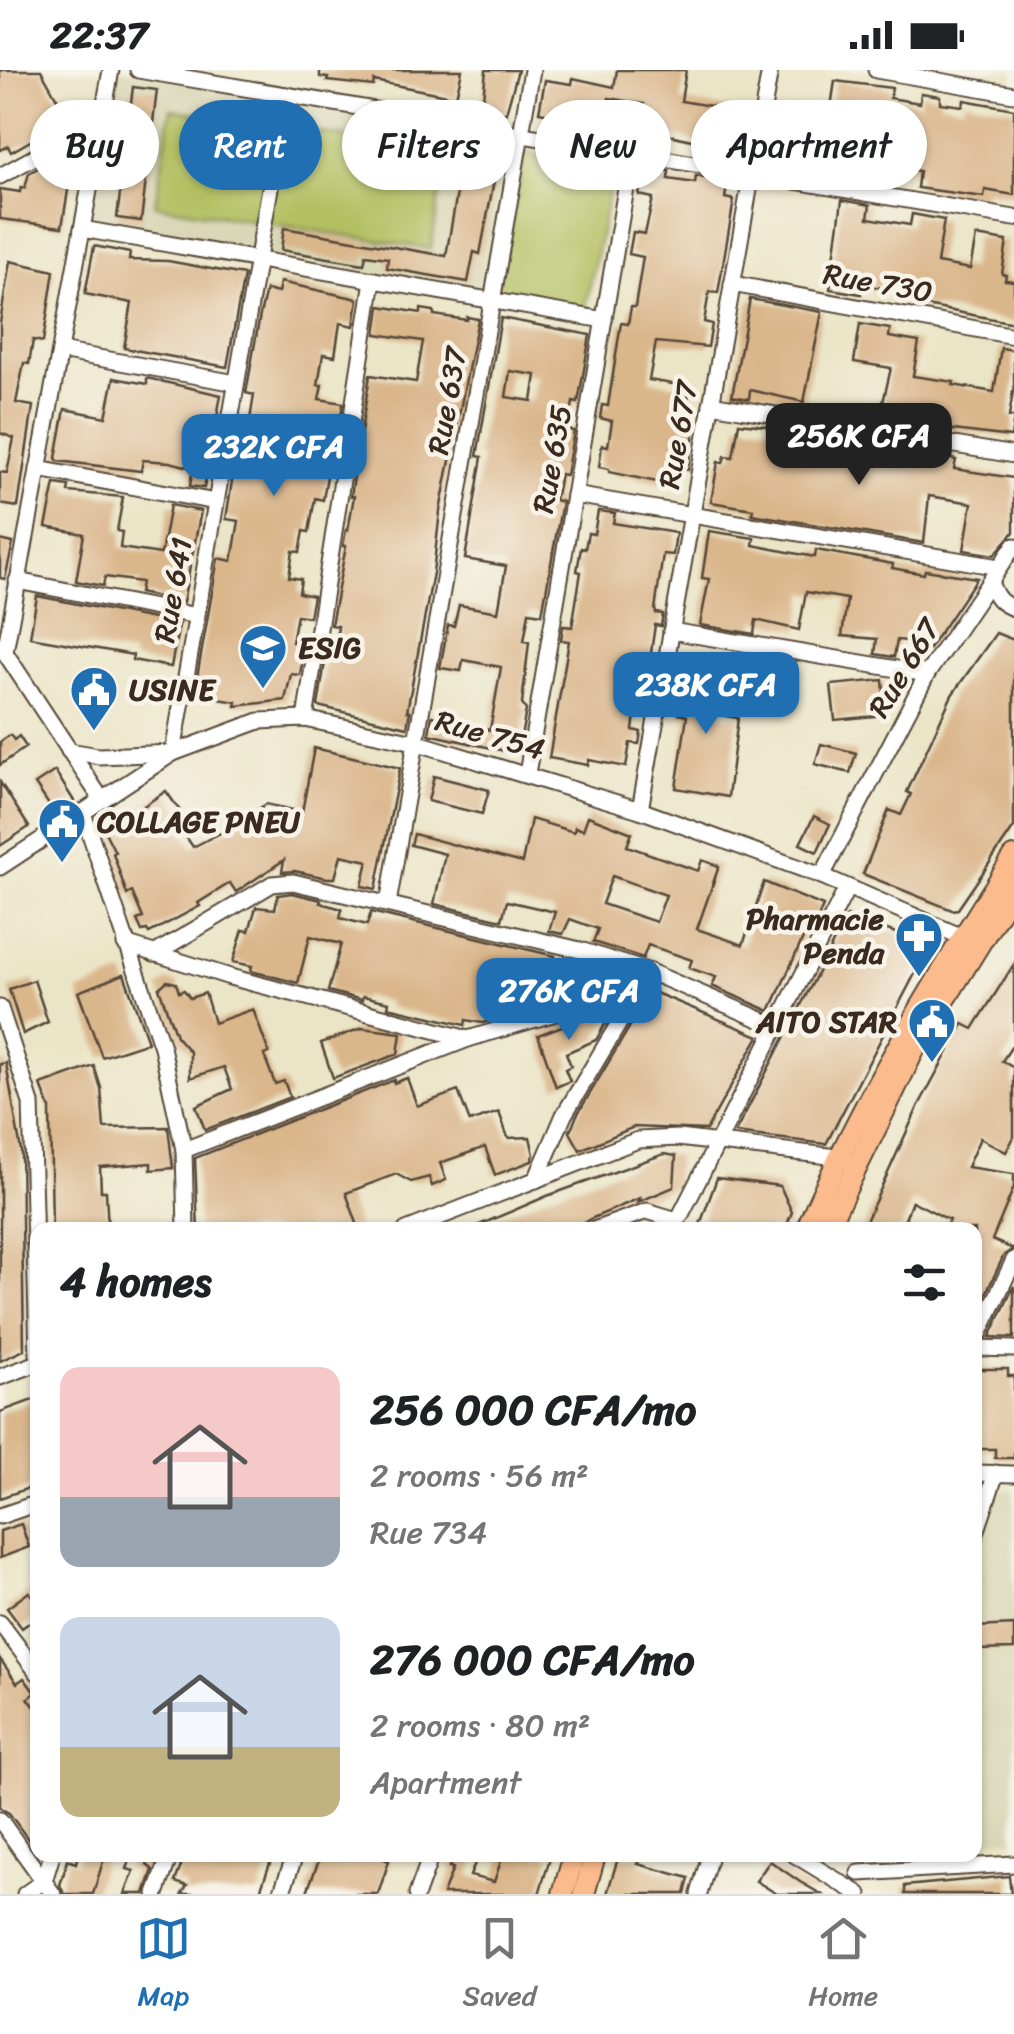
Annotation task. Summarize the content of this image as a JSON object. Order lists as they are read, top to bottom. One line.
{"streets":{"street":["Rue 730","Rue 637","Rue 677","Rue 635","Rue 641","Rue 667","Rue 754"]},"crossings":[["Rue 730","Rue 677"],["Rue 637","Rue 754"],["Rue 677","Rue 754"],["Rue 635","Rue 754"],["Rue 641","Rue 754"],["Rue 667","Rue 754"]],"places":{"school or university":["ESIG"],"public building":["USINE","COLLAGE PNEU","AITO STAR"],"pharmacy":["Pharmacie Penda"]},"page":{"status":"22:37","chip":["Buy","Rent","Filters","New","Apartment"],"price":["256K CFA","232K CFA","238K CFA","276K CFA"],"heading":"4 homes","list":[{"name":"256 000 CFA/mo","note":"2 rooms · 56 m² · Rue 734"},{"name":"276 000 CFA/mo","note":"2 rooms · 80 m² · Apartment"}],"tabs":["Map","Saved","Home"]}}
